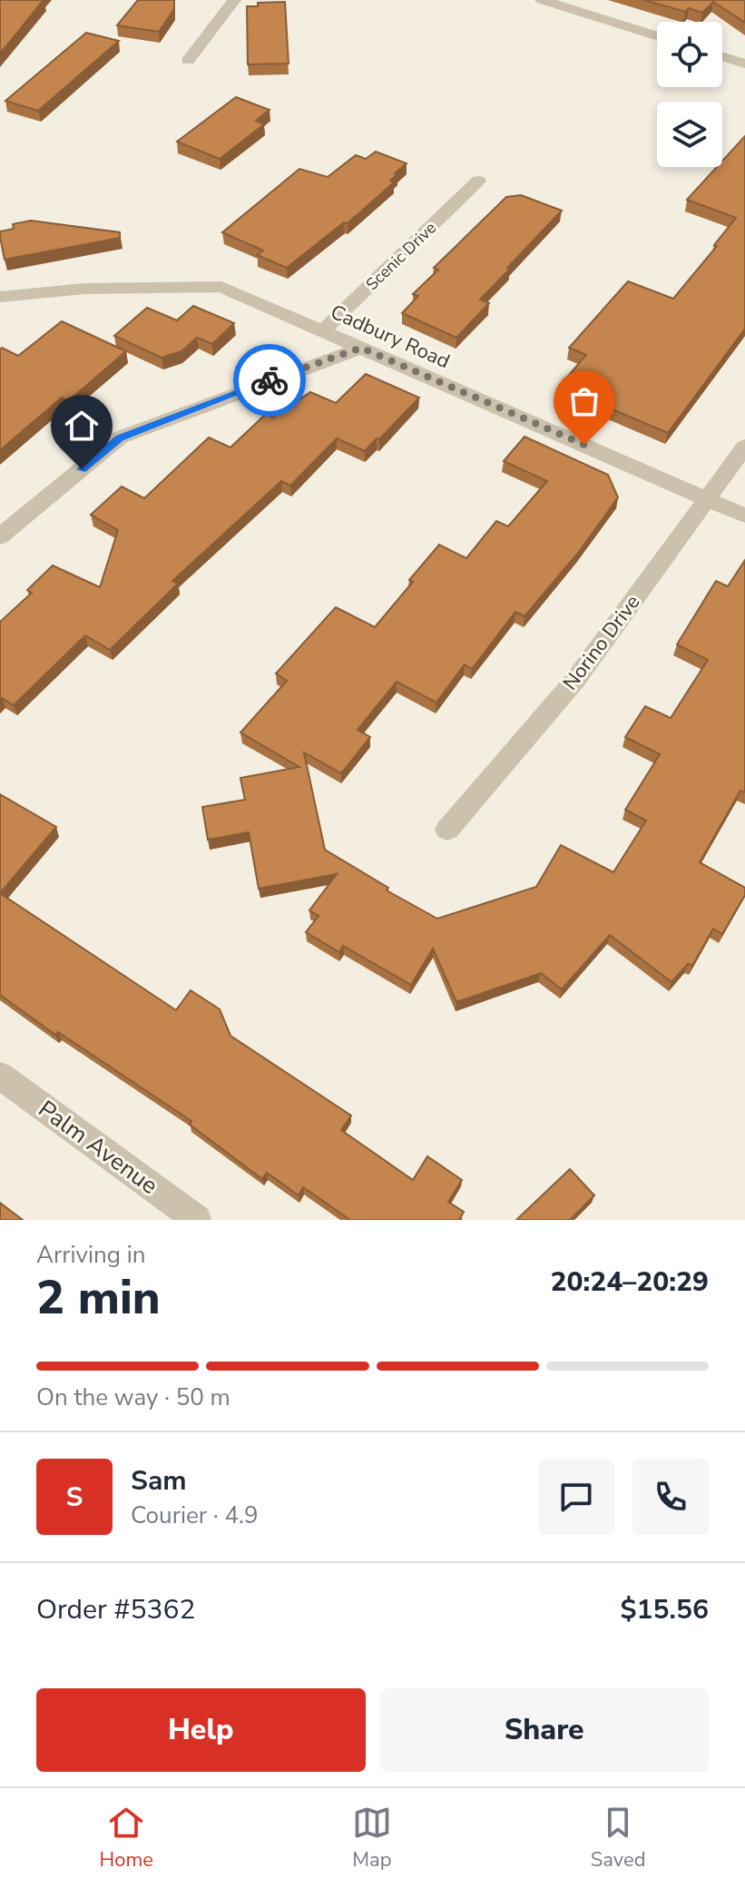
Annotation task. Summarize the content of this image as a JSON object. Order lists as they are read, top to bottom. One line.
{"streets":{"street":["Scenic Drive","Cadbury Road","Norino Drive","Palm Avenue"]},"crossings":[["Scenic Drive","Cadbury Road"],["Cadbury Road","Norino Drive"]],"page":{"heading":["2 min","Arriving in","20:24–20:29"],"panel":["Sam","Courier · 4.9","Order #5362","$15.56"],"bar":"On the way · 50 m","round":"S","buttons":["Help","Share"],"tabs":["Home","Map","Saved"]}}
